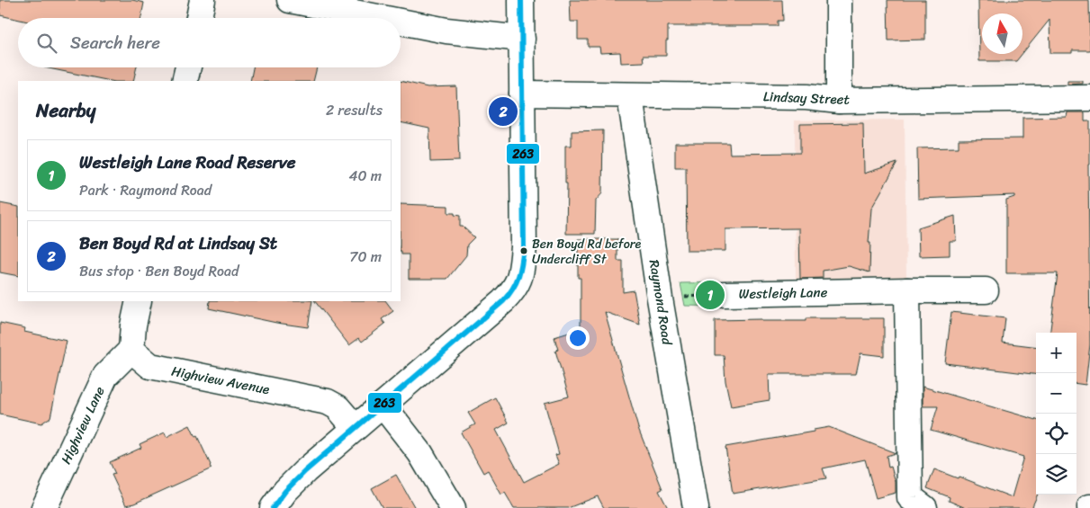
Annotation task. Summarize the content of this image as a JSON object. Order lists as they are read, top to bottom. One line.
{"streets":{"street":["Lindsay Street","Westleigh Lane","Raymond Road","Highview Avenue","Highview Lane"]},"crossings":[["Lindsay Street","Raymond Road"],["Westleigh Lane","Raymond Road"],["Highview Avenue","Highview Lane"]],"places":["Ben Boyd Rd before Undercliff St"],"lines":["transit line 263"],"north":"top","page":{"search":"Search here","heading":["Nearby","2 results"],"pins":["2","1"],"list":[{"mark":"1","name":"Westleigh Lane Road Reserve","note":"Park · Raymond Road","value":"40 m"},{"mark":"2","name":"Ben Boyd Rd at Lindsay St","note":"Bus stop · Ben Boyd Road","value":"70 m"}],"map_buttons":["+","−"]}}
